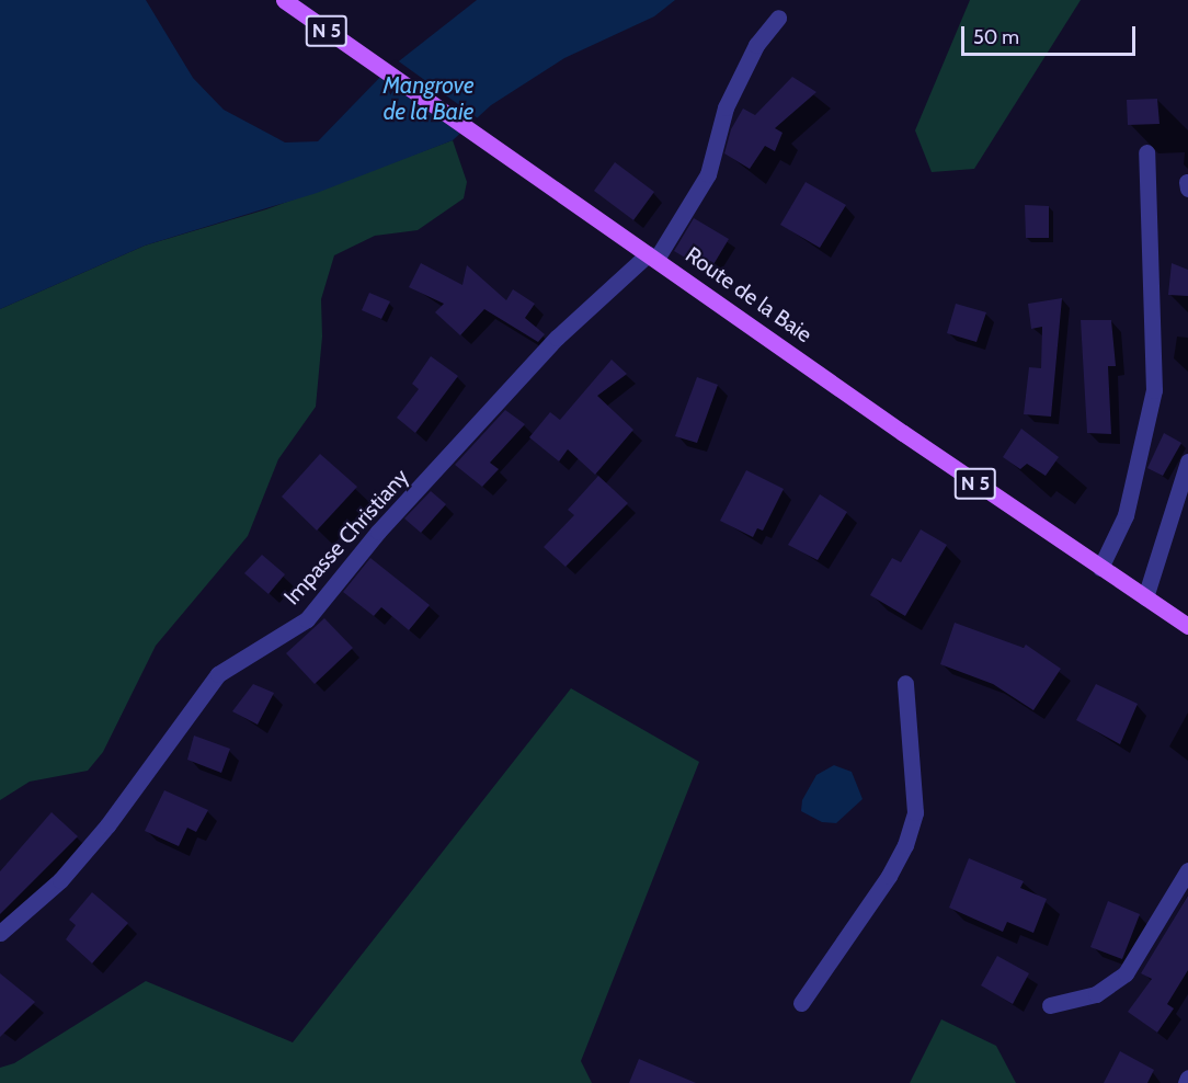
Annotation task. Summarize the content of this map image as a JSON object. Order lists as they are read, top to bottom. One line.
{"streets":{"main road":["N 5","Route de la Baie"],"street":["Impasse Christiany"]},"crossings":[["Route de la Baie","Impasse Christiany"]],"water":["Mangrove de la Baie"],"scale_bar":"50 m"}
